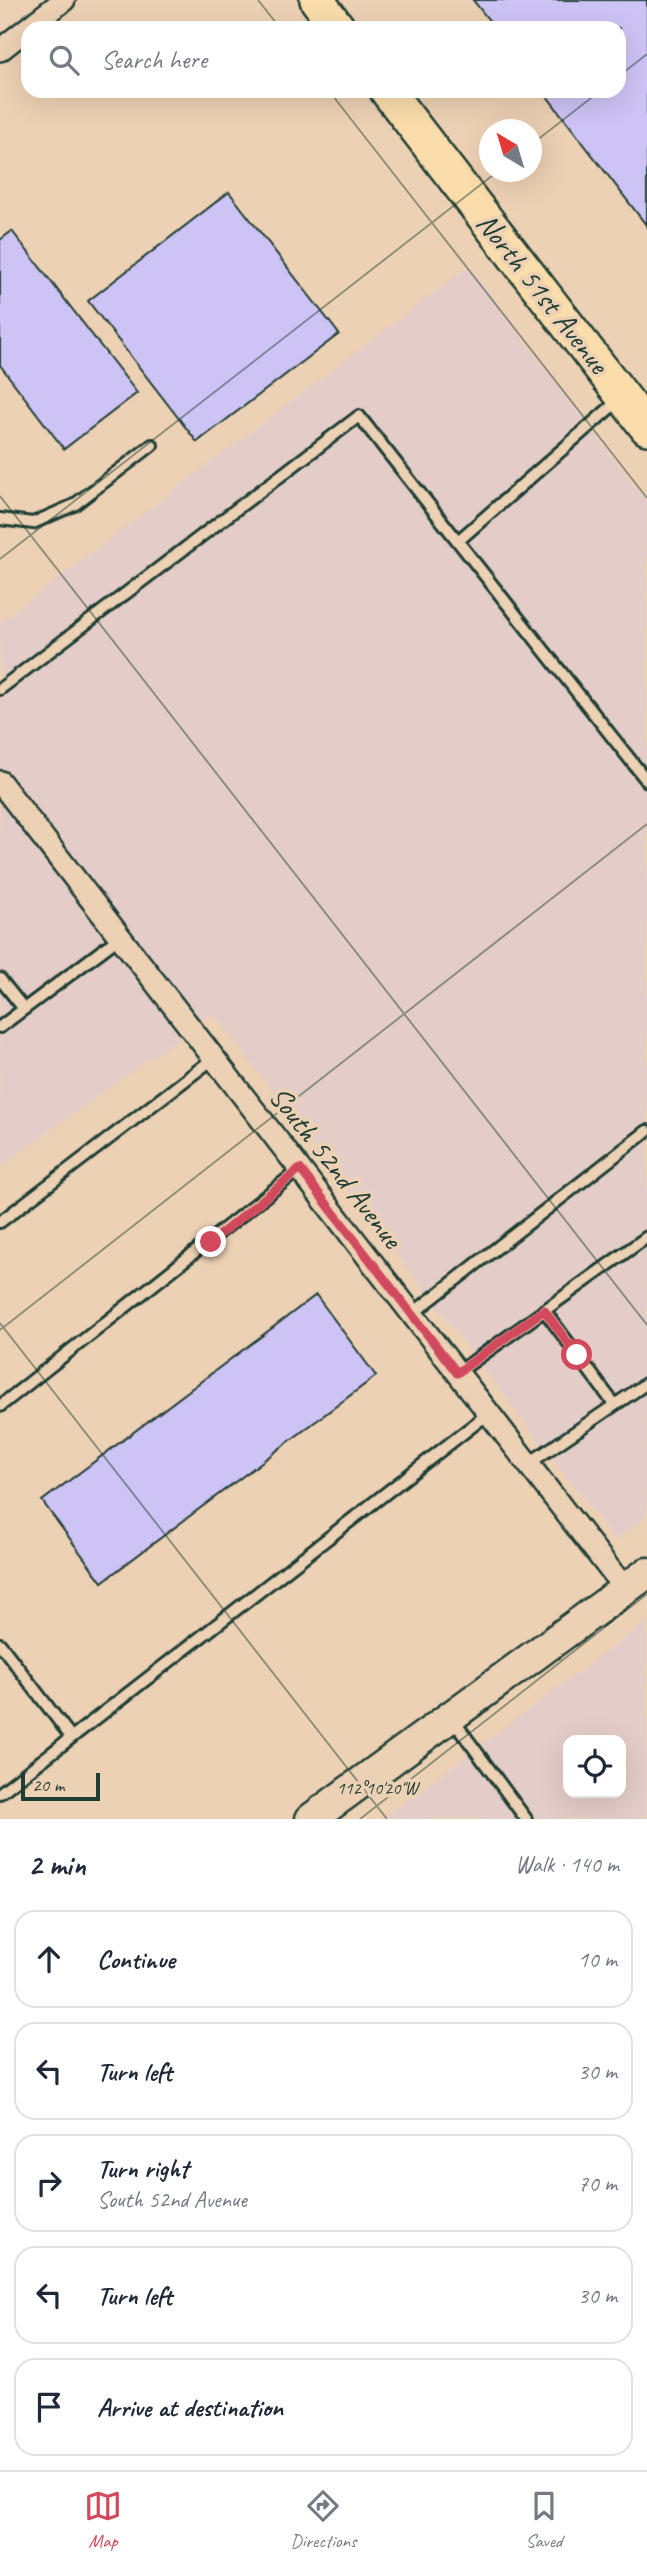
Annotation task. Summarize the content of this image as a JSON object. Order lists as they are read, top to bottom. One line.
{"streets":{"main road":["North 51st Avenue"],"street":["South 52nd Avenue"]},"scale_bar":"20 m","north":"top left","page":{"search":"Search here","scale":"20 m","heading":["2 min","Walk · 140 m"],"list":[["Continue","10 m"],["Turn left","30 m"],["Turn right","South 52nd Avenue","70 m"],["Turn left","30 m"],"Arrive at destination"],"nav":["Map","Directions","Saved"]},"coordinates":["112°10'20\"W"]}
